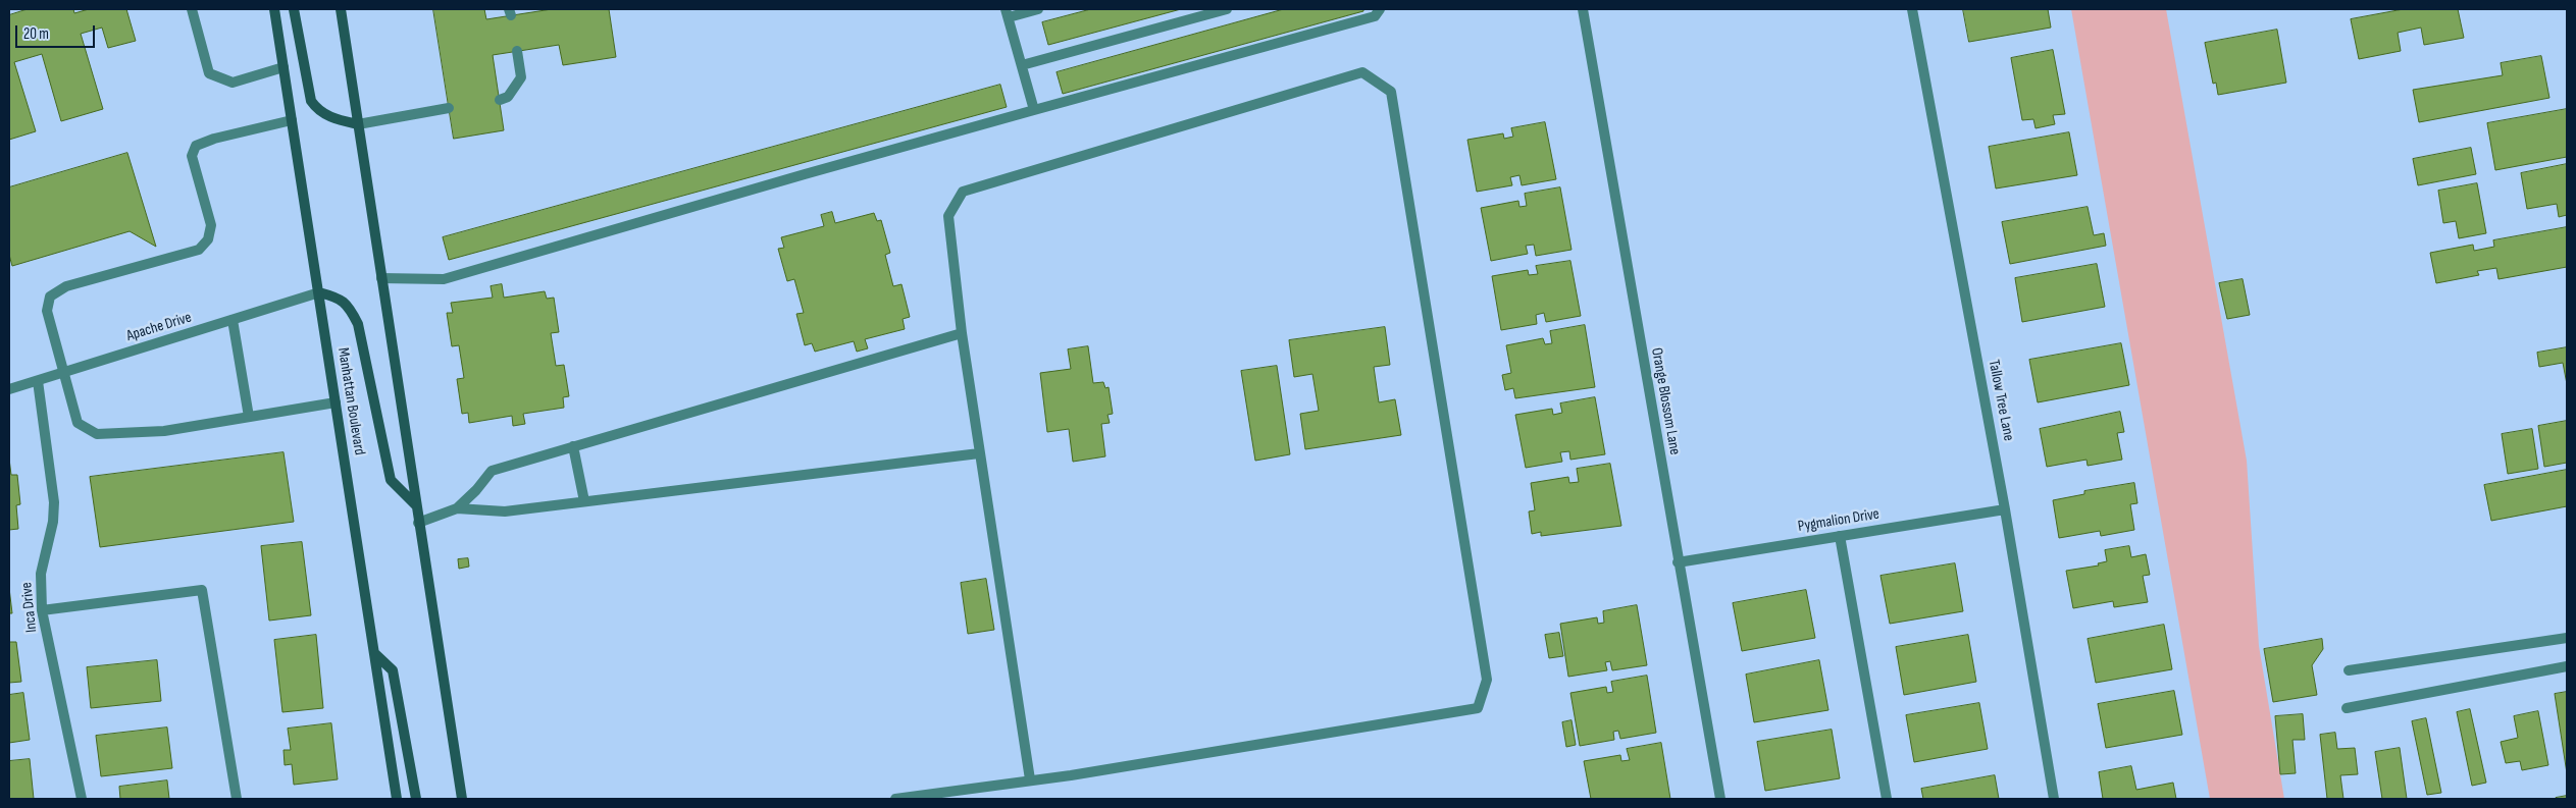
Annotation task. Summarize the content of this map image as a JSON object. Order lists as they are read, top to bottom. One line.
{"streets":{"street":["Apache Drive","Tallow Tree Lane","Manhattan Boulevard","Orange Blossom Lane","Pygmalion Drive","Inca Drive"]},"crossings":[["Apache Drive","Manhattan Boulevard"],["Apache Drive","Inca Drive"],["Tallow Tree Lane","Pygmalion Drive"],["Orange Blossom Lane","Pygmalion Drive"]],"scale_bar":"20 m"}
